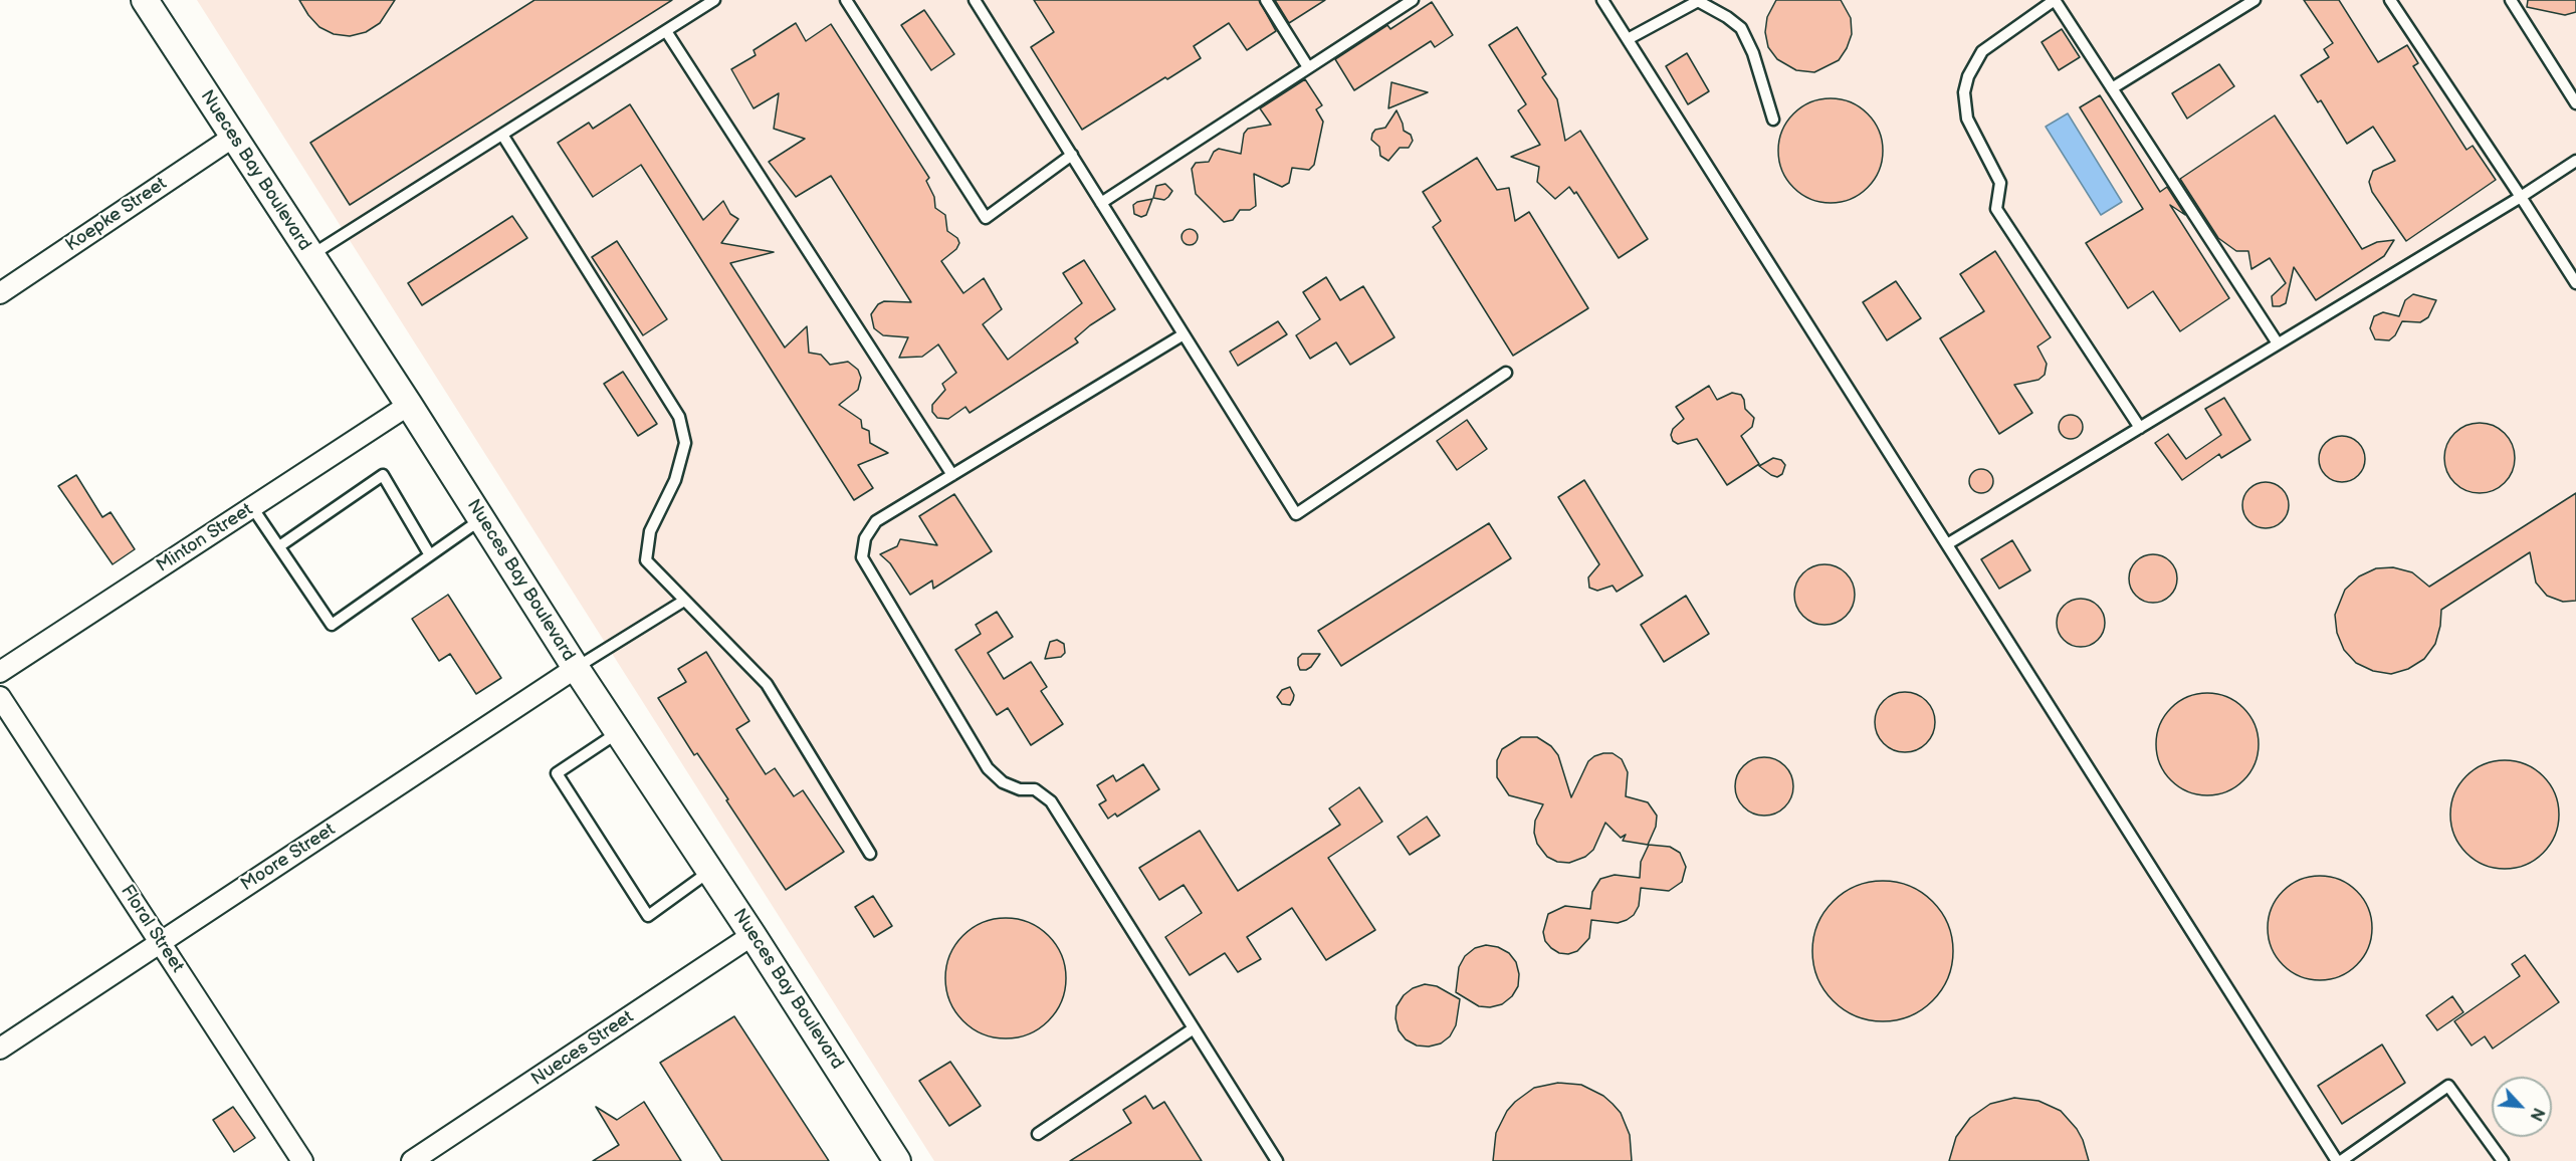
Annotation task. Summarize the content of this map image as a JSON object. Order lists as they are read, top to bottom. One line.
{"streets":{"street":["Nueces Bay Boulevard","Koepke Street","Minton Street","Moore Street","Floral Street","Nueces Street"]},"crossings":[["Nueces Bay Boulevard","Koepke Street"],["Nueces Bay Boulevard","Minton Street"],["Nueces Bay Boulevard","Moore Street"],["Nueces Bay Boulevard","Nueces Street"],["Moore Street","Floral Street"]],"north":"bottom right"}
